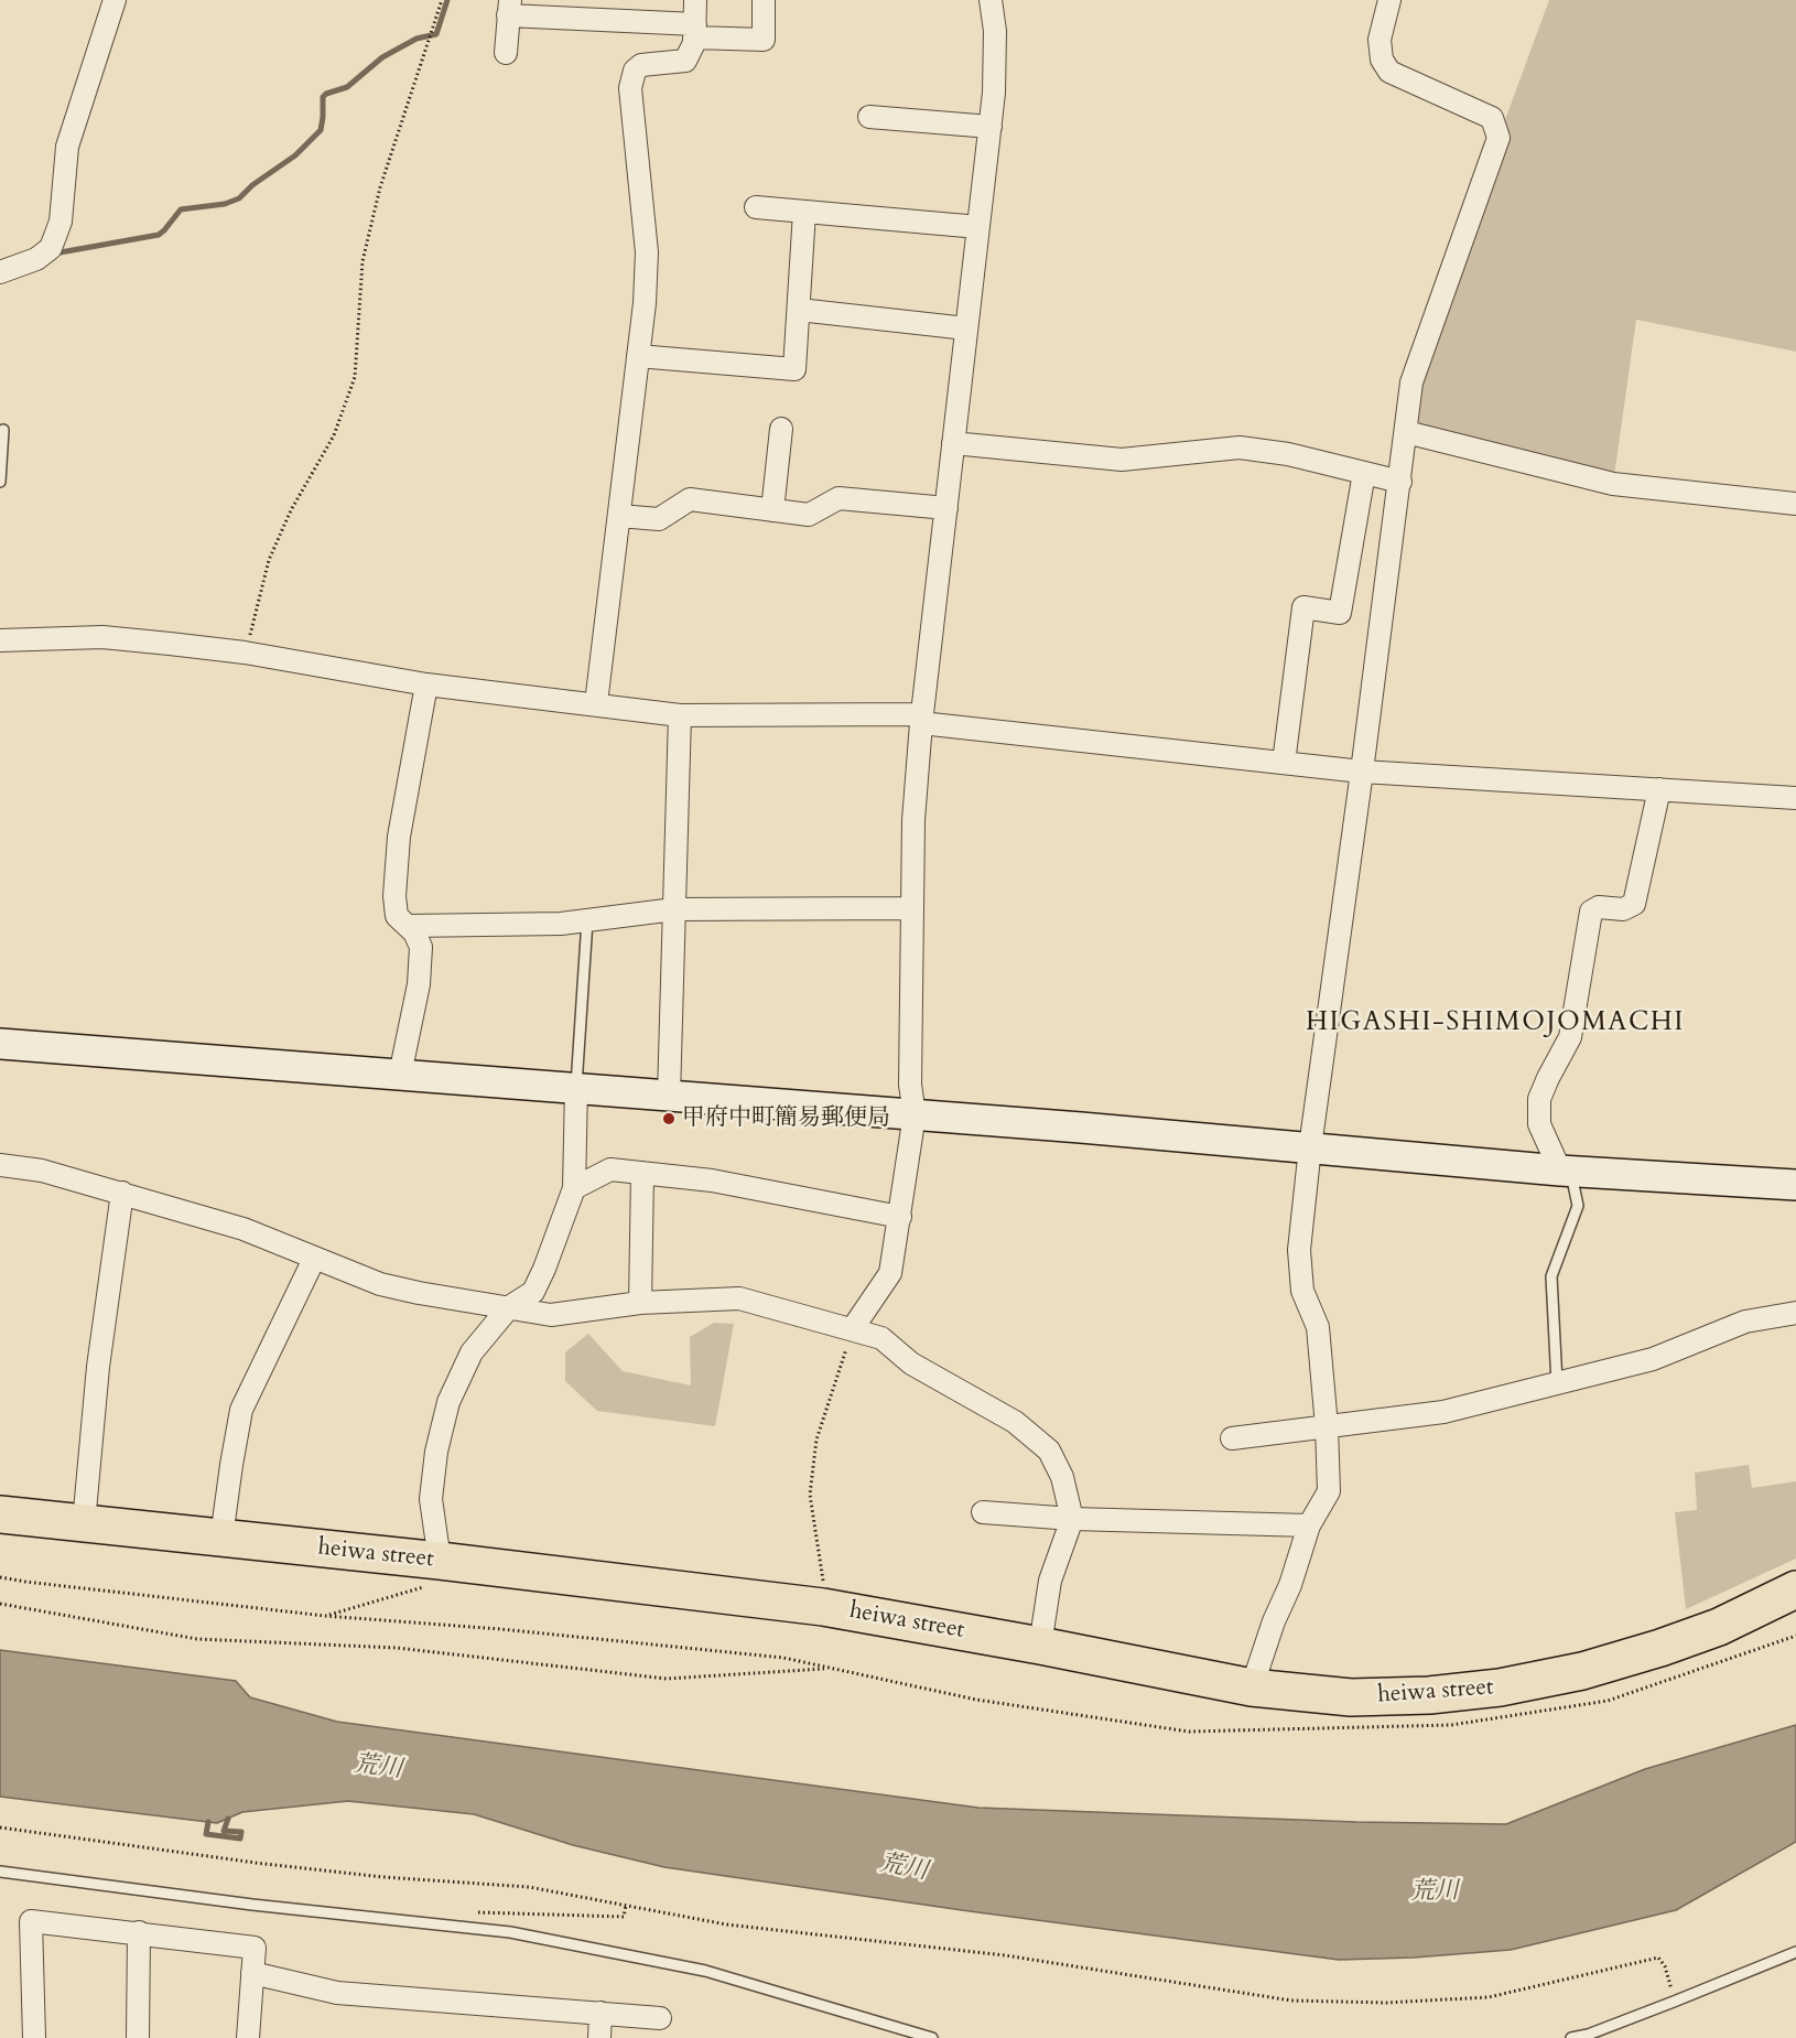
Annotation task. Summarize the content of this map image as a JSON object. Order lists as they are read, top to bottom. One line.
{"streets":{"highway":["heiwa street"]},"districts":["HIGASHI-SHIMOJOMACHI"],"water":["荒川"],"places":["甲府中町簡易郵便局"]}
